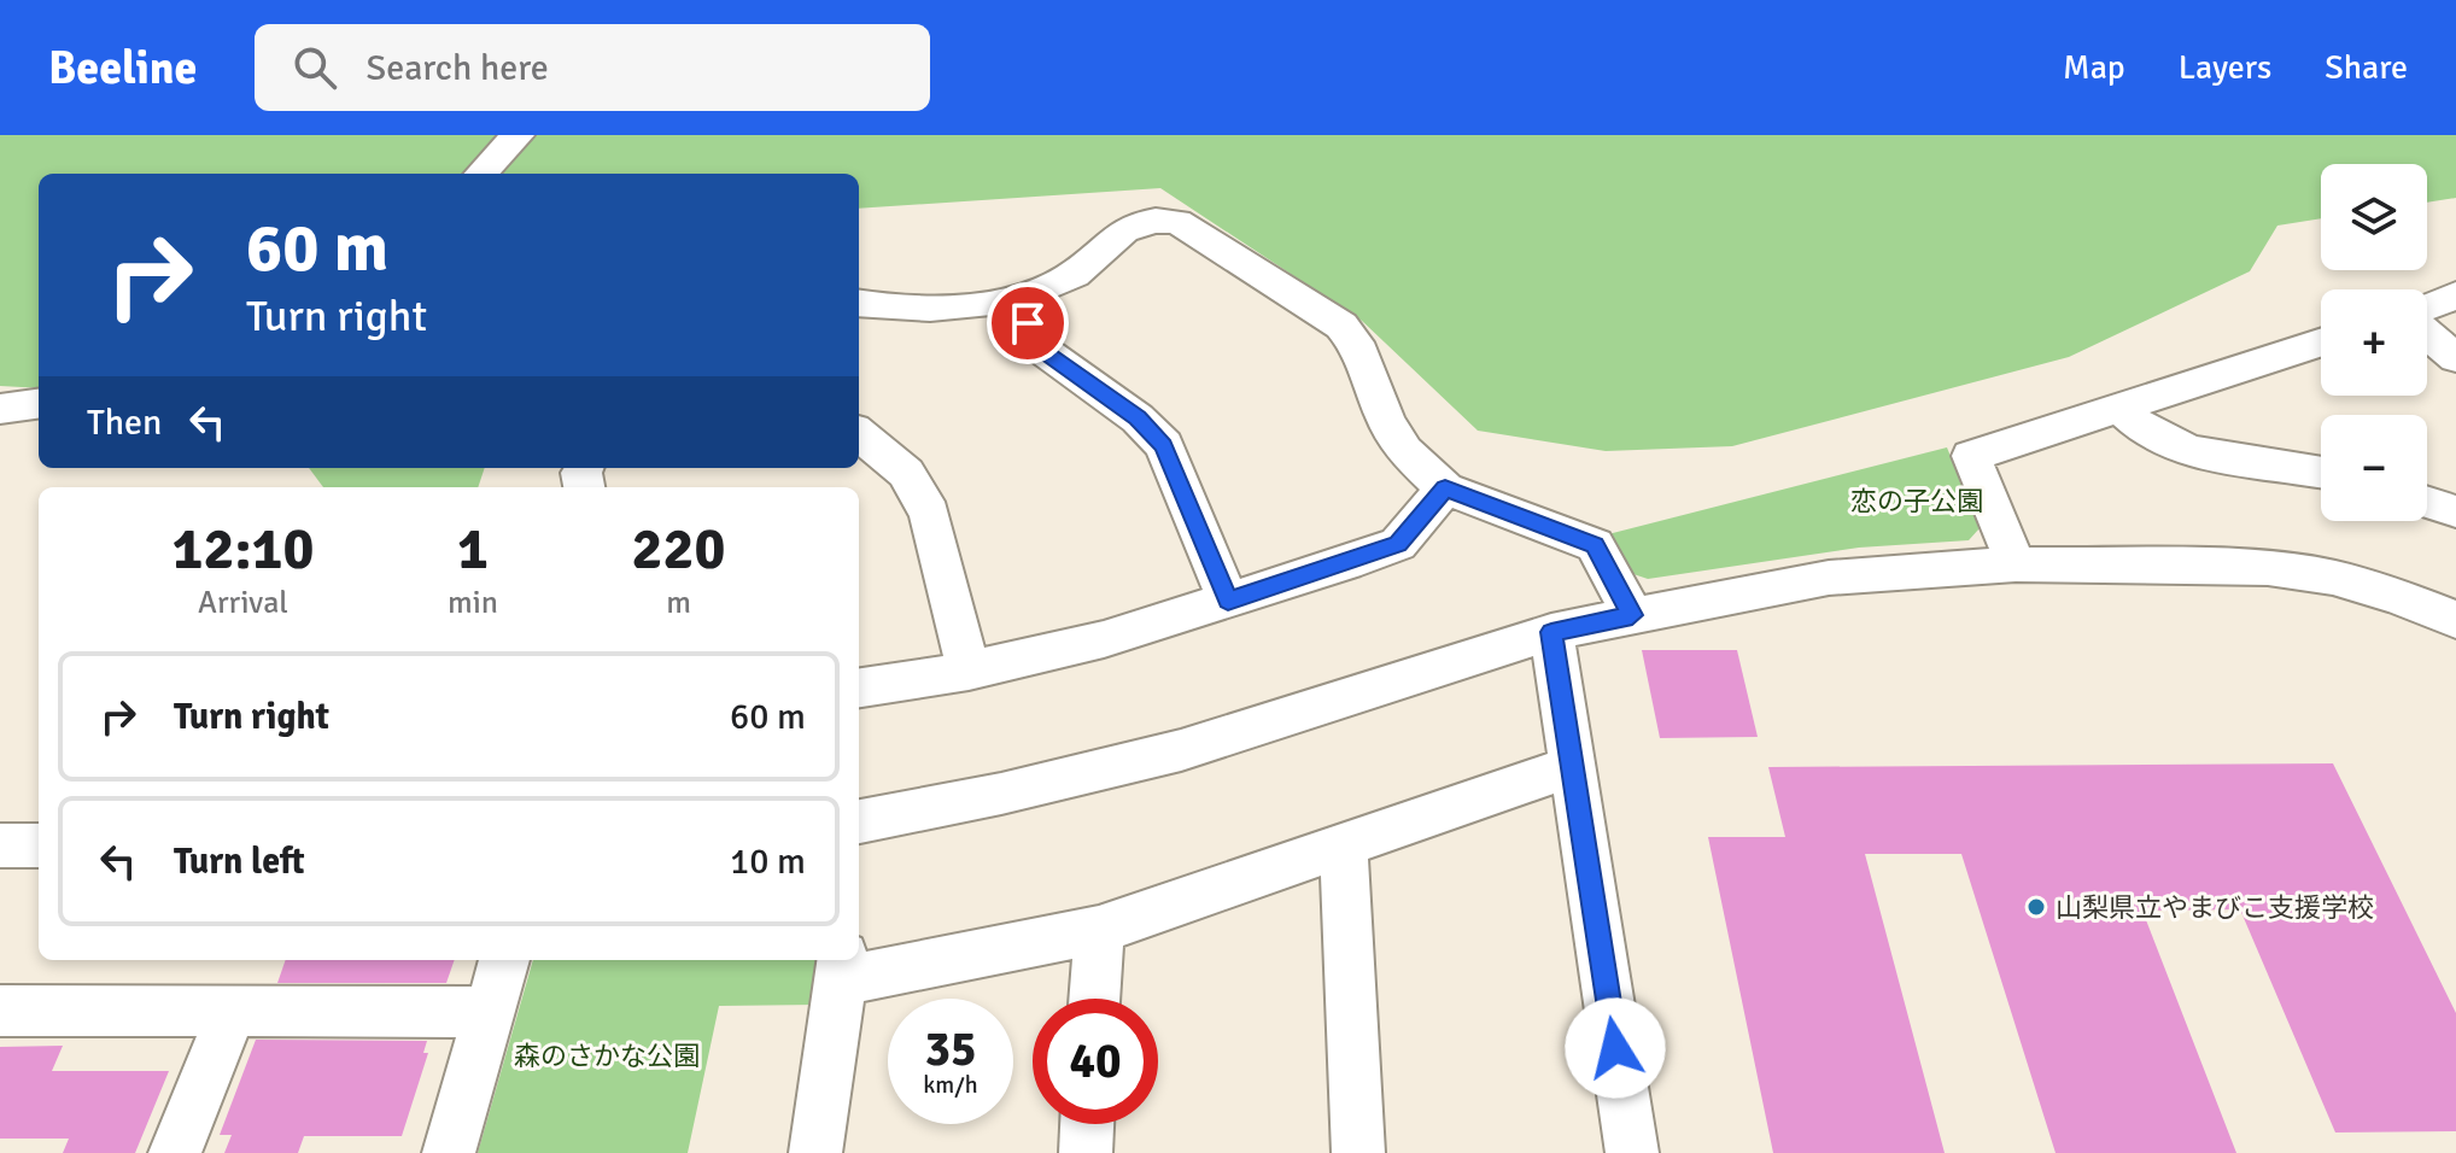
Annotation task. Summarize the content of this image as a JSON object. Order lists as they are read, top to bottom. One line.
{"parks":["恋の子公園","森のさかな公園"],"places":["山梨県立やまびこ支援学校"],"page":{"header":"Beeline","search":"Search here","nav":["Map","Layers","Share"],"map_buttons":["+","−"],"turn":["60 m","Turn right"],"then":"Then","eta":["12:10","Arrival","1","min","220","m"],"list":[{"name":"Turn right","value":"60 m"},{"name":"Turn left","value":"10 m"}],"speed":"35 km/h","limit":"40"}}
